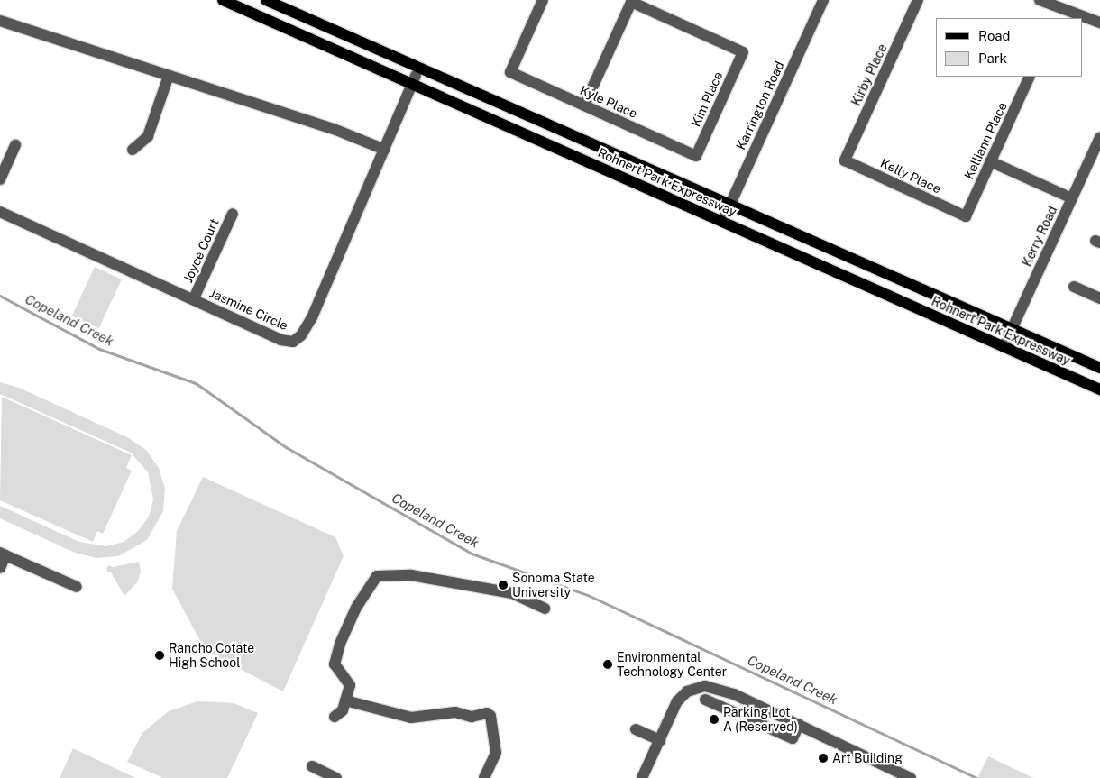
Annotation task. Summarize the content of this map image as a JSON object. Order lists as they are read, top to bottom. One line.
{"streets":{"main road":["Rohnert Park Expressway"],"street":["Kirby Place","Kim Place","Kyle Place","Karrington Road","Kelliann Place","Kelly Place","Kerry Road","Joyce Court","Jasmine Circle"]},"crossings":[["Kirby Place","Kelly Place"],["Kim Place","Kyle Place"],["Karrington Road","Rohnert Park Expressway"],["Kelliann Place","Kelly Place"],["Rohnert Park Expressway","Kerry Road"],["Rohnert Park Expressway","Jasmine Circle"],["Joyce Court","Jasmine Circle"]],"water":["Copeland Creek"],"places":["Sonoma State University","Rancho Cotate High School","Environmental Technology Center","Parking Lot A (Reserved)","Art Building"],"legend":["Road","Park"]}
